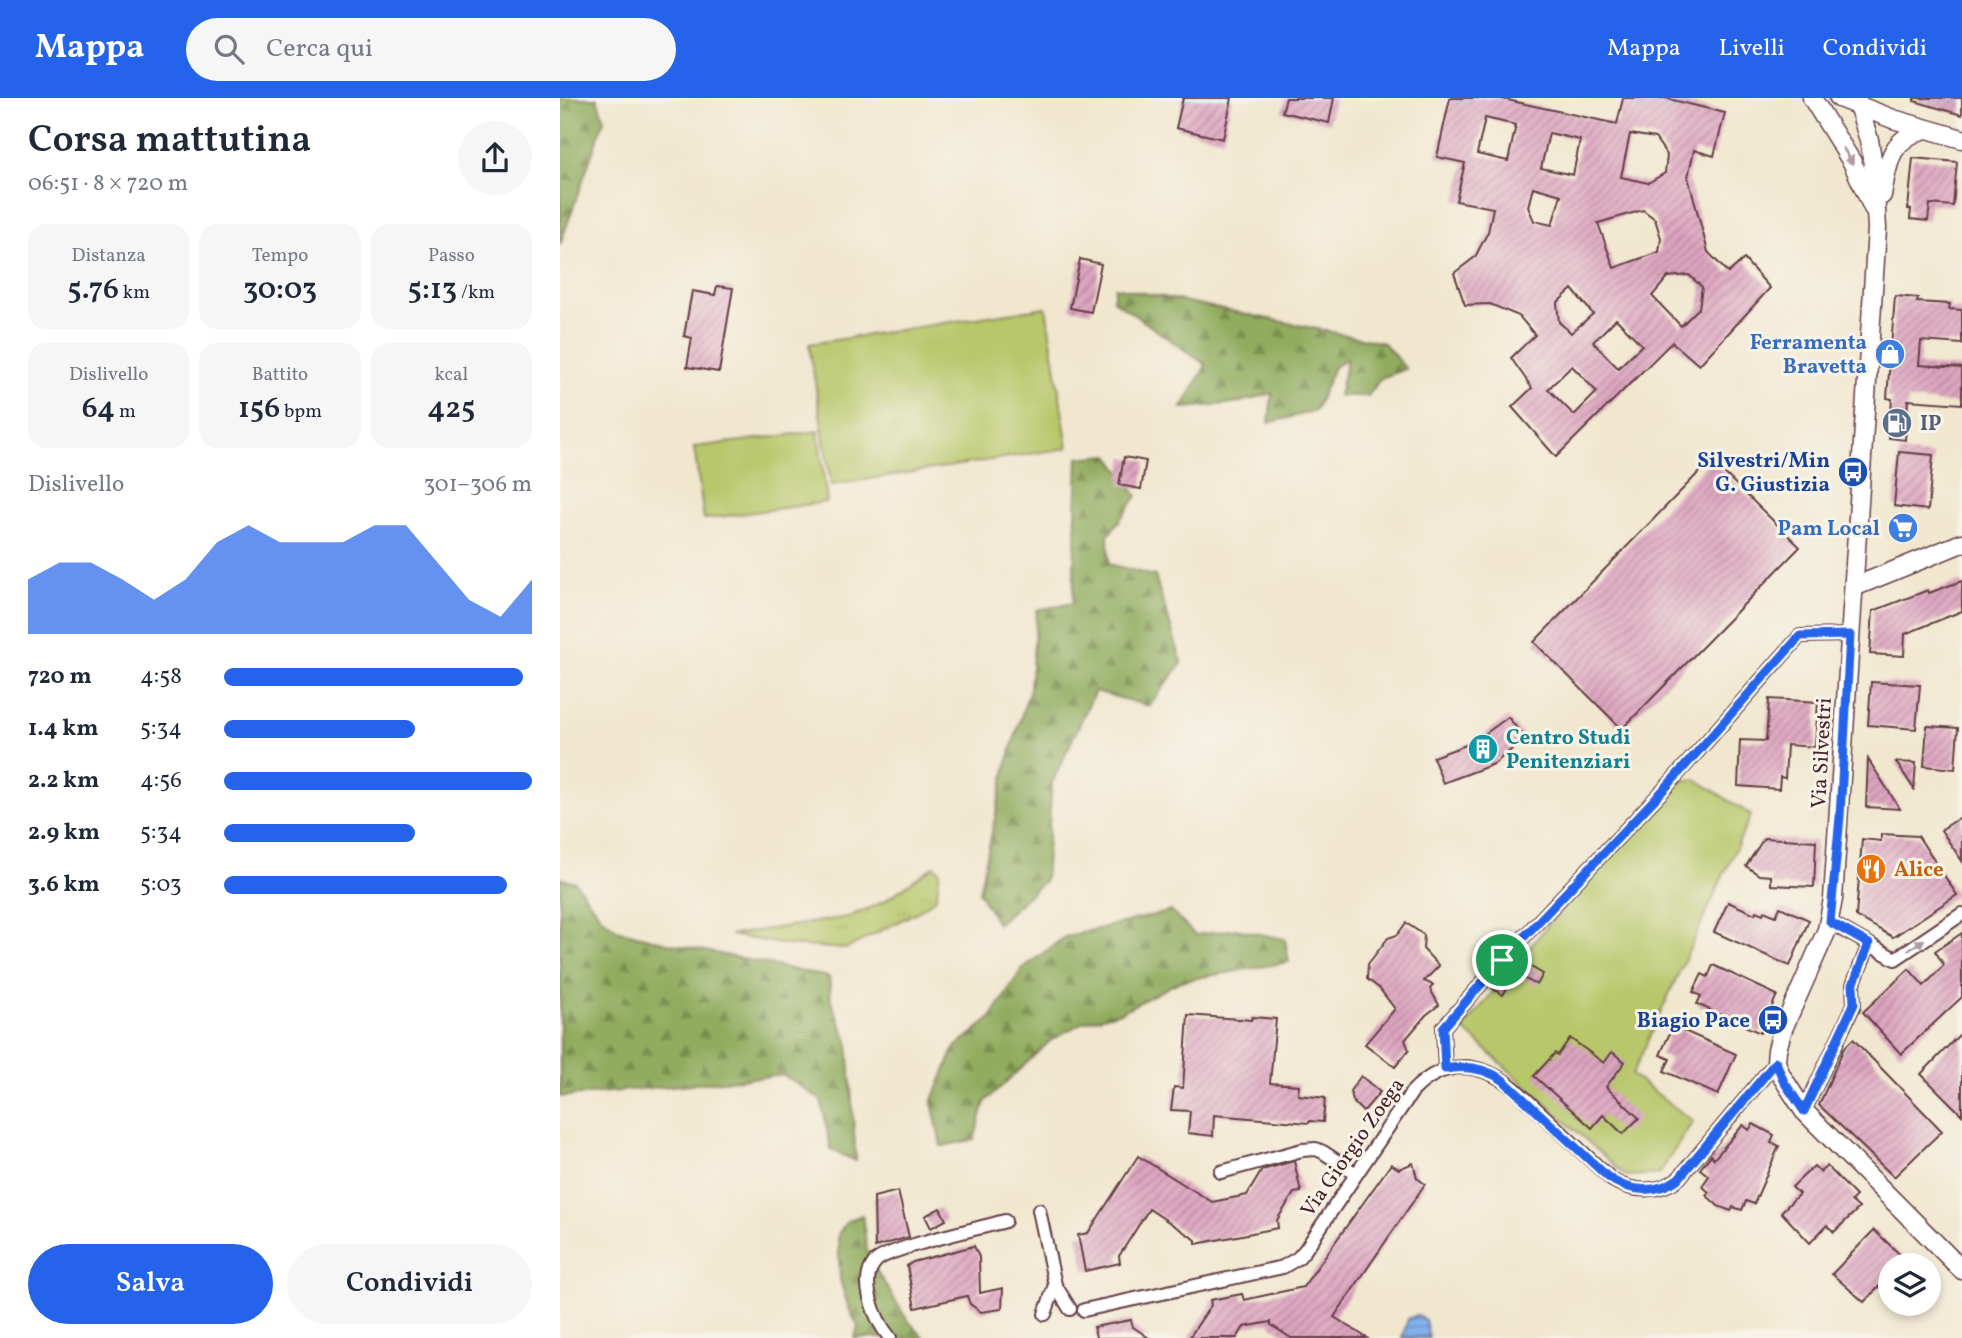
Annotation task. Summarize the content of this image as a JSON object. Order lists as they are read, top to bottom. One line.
{"streets":{"main road":["Via Silvestri"],"street":["Via Giorgio Zoega"]},"places":{"shop":["Ferramenta Bravetta"],"fuel station":["IP"],"bus stop":["Silvestri/Min G. Giustizia","Biagio Pace"],"supermarket":["Pam Local"],"building":["Centro Studi Penitenziari"],"restaurant":["Alice"]},"page":{"header":"Mappa","search":"Cerca qui","nav":["Mappa","Livelli","Condividi"],"heading":["Corsa mattutina","06:51 · 8 × 720 m"],"stats":[["Distanza","5.76 km"],["Tempo","30:03"],["Passo","5:13 /km"],["Dislivello","64 m"],["Battito","156 bpm"],["kcal","425"]],"chart":["Dislivello","301–306 m"],"list":[{"name":"720 m","note":"4:58"},{"name":"1.4 km","note":"5:34"},{"name":"2.2 km","note":"4:56"},{"name":"2.9 km","note":"5:34"},{"name":"3.6 km","note":"5:03"}],"buttons":["Salva","Condividi"]}}
